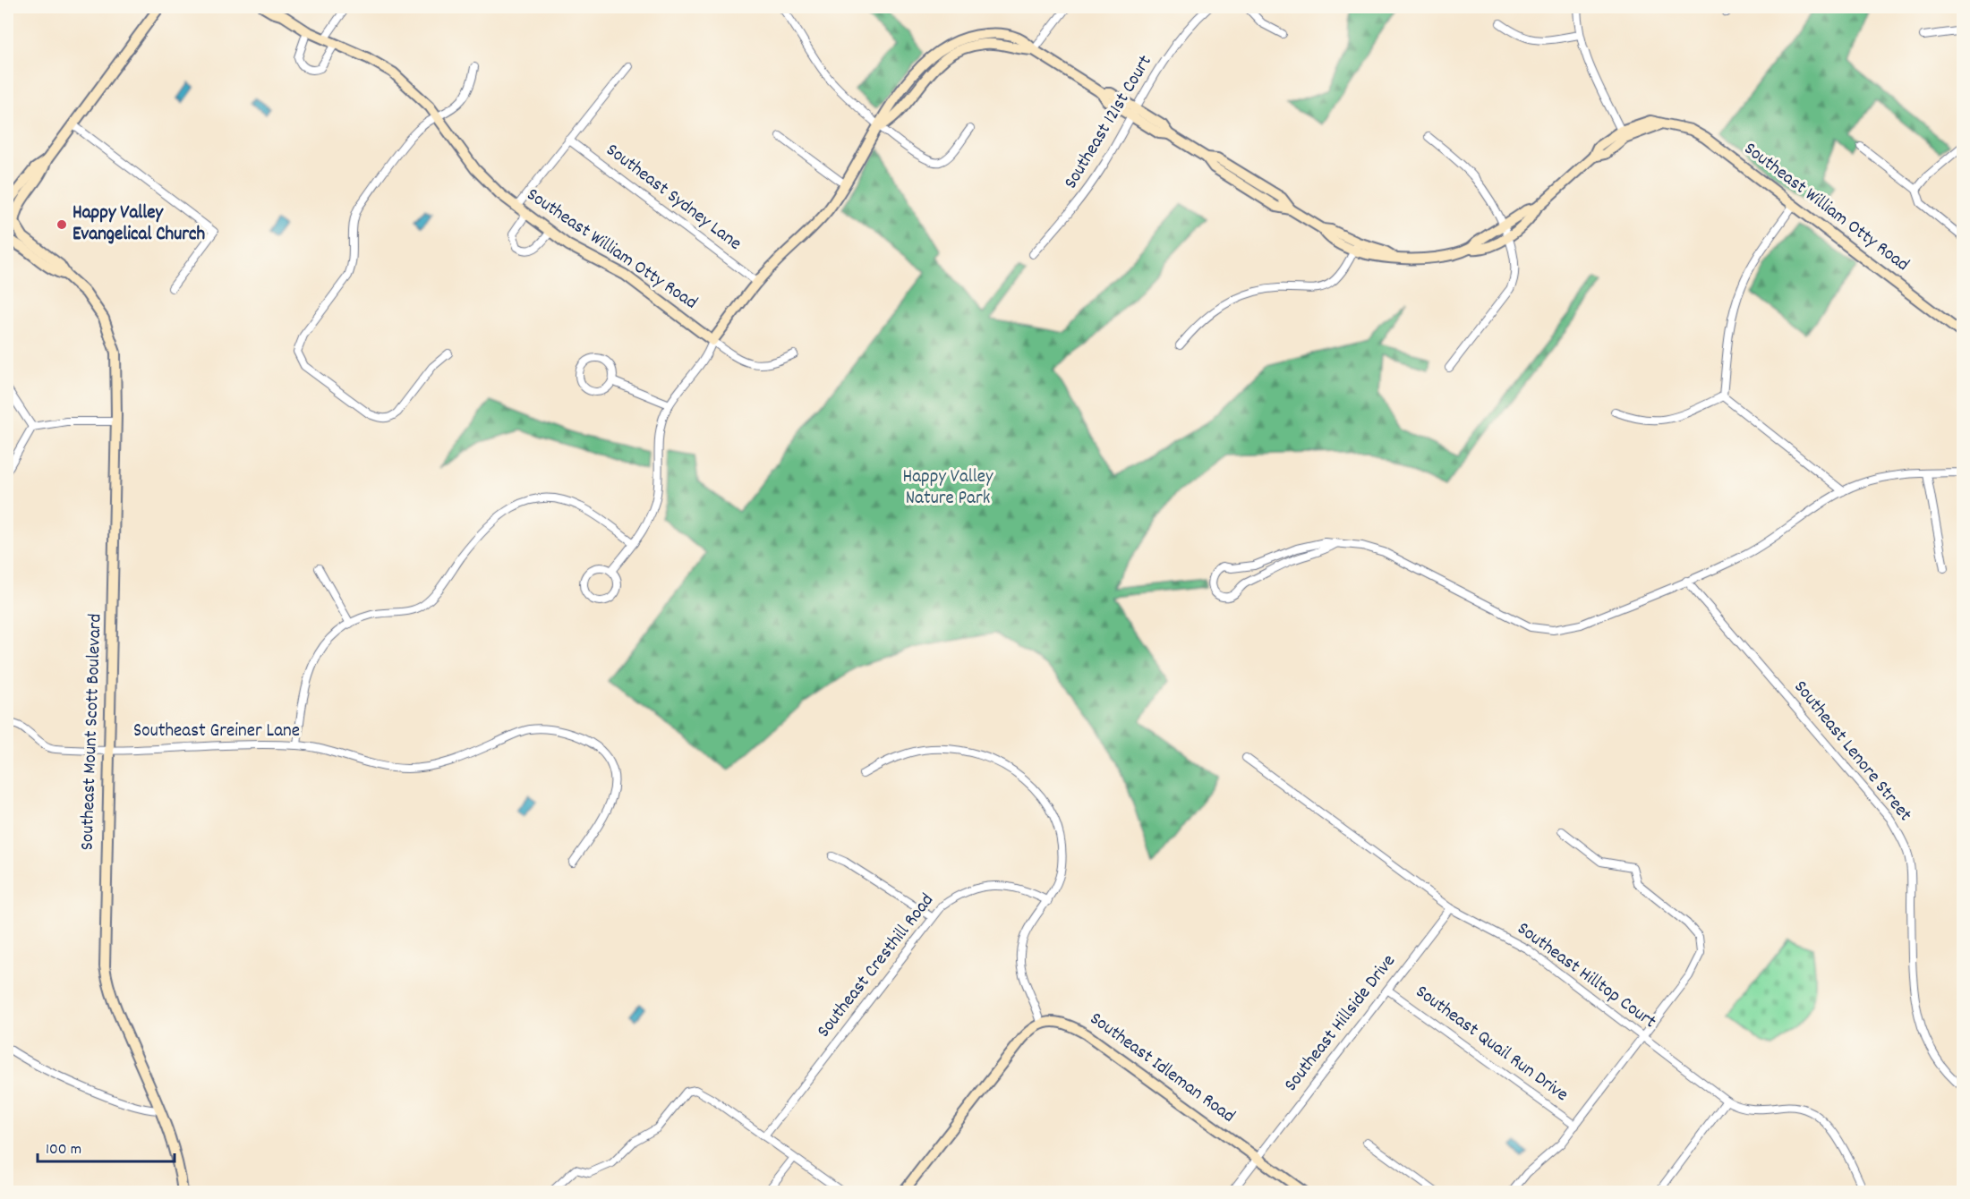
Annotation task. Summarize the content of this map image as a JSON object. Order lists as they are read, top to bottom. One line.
{"streets":{"street":["Southeast 121st Court","Southeast Sydney Lane","Southeast William Otty Road","Southeast Mount Scott Boulevard","Southeast Greiner Lane","Southeast Lenore Street","Southeast Cresthill Road","Southeast Hilltop Court","Southeast Hillside Drive","Southeast Quail Run Drive","Southeast Idleman Road"]},"crossings":[["Southeast 121st Court","Southeast William Otty Road"],["Southeast Sydney Lane","Southeast William Otty Road"],["Southeast Mount Scott Boulevard","Southeast Greiner Lane"],["Southeast Hilltop Court","Southeast Hillside Drive"],["Southeast Hillside Drive","Southeast Quail Run Drive"],["Southeast Hillside Drive","Southeast Idleman Road"]],"parks":["Happy Valley Nature Park"],"places":["Happy Valley Evangelical Church"],"scale_bar":"100 m"}
